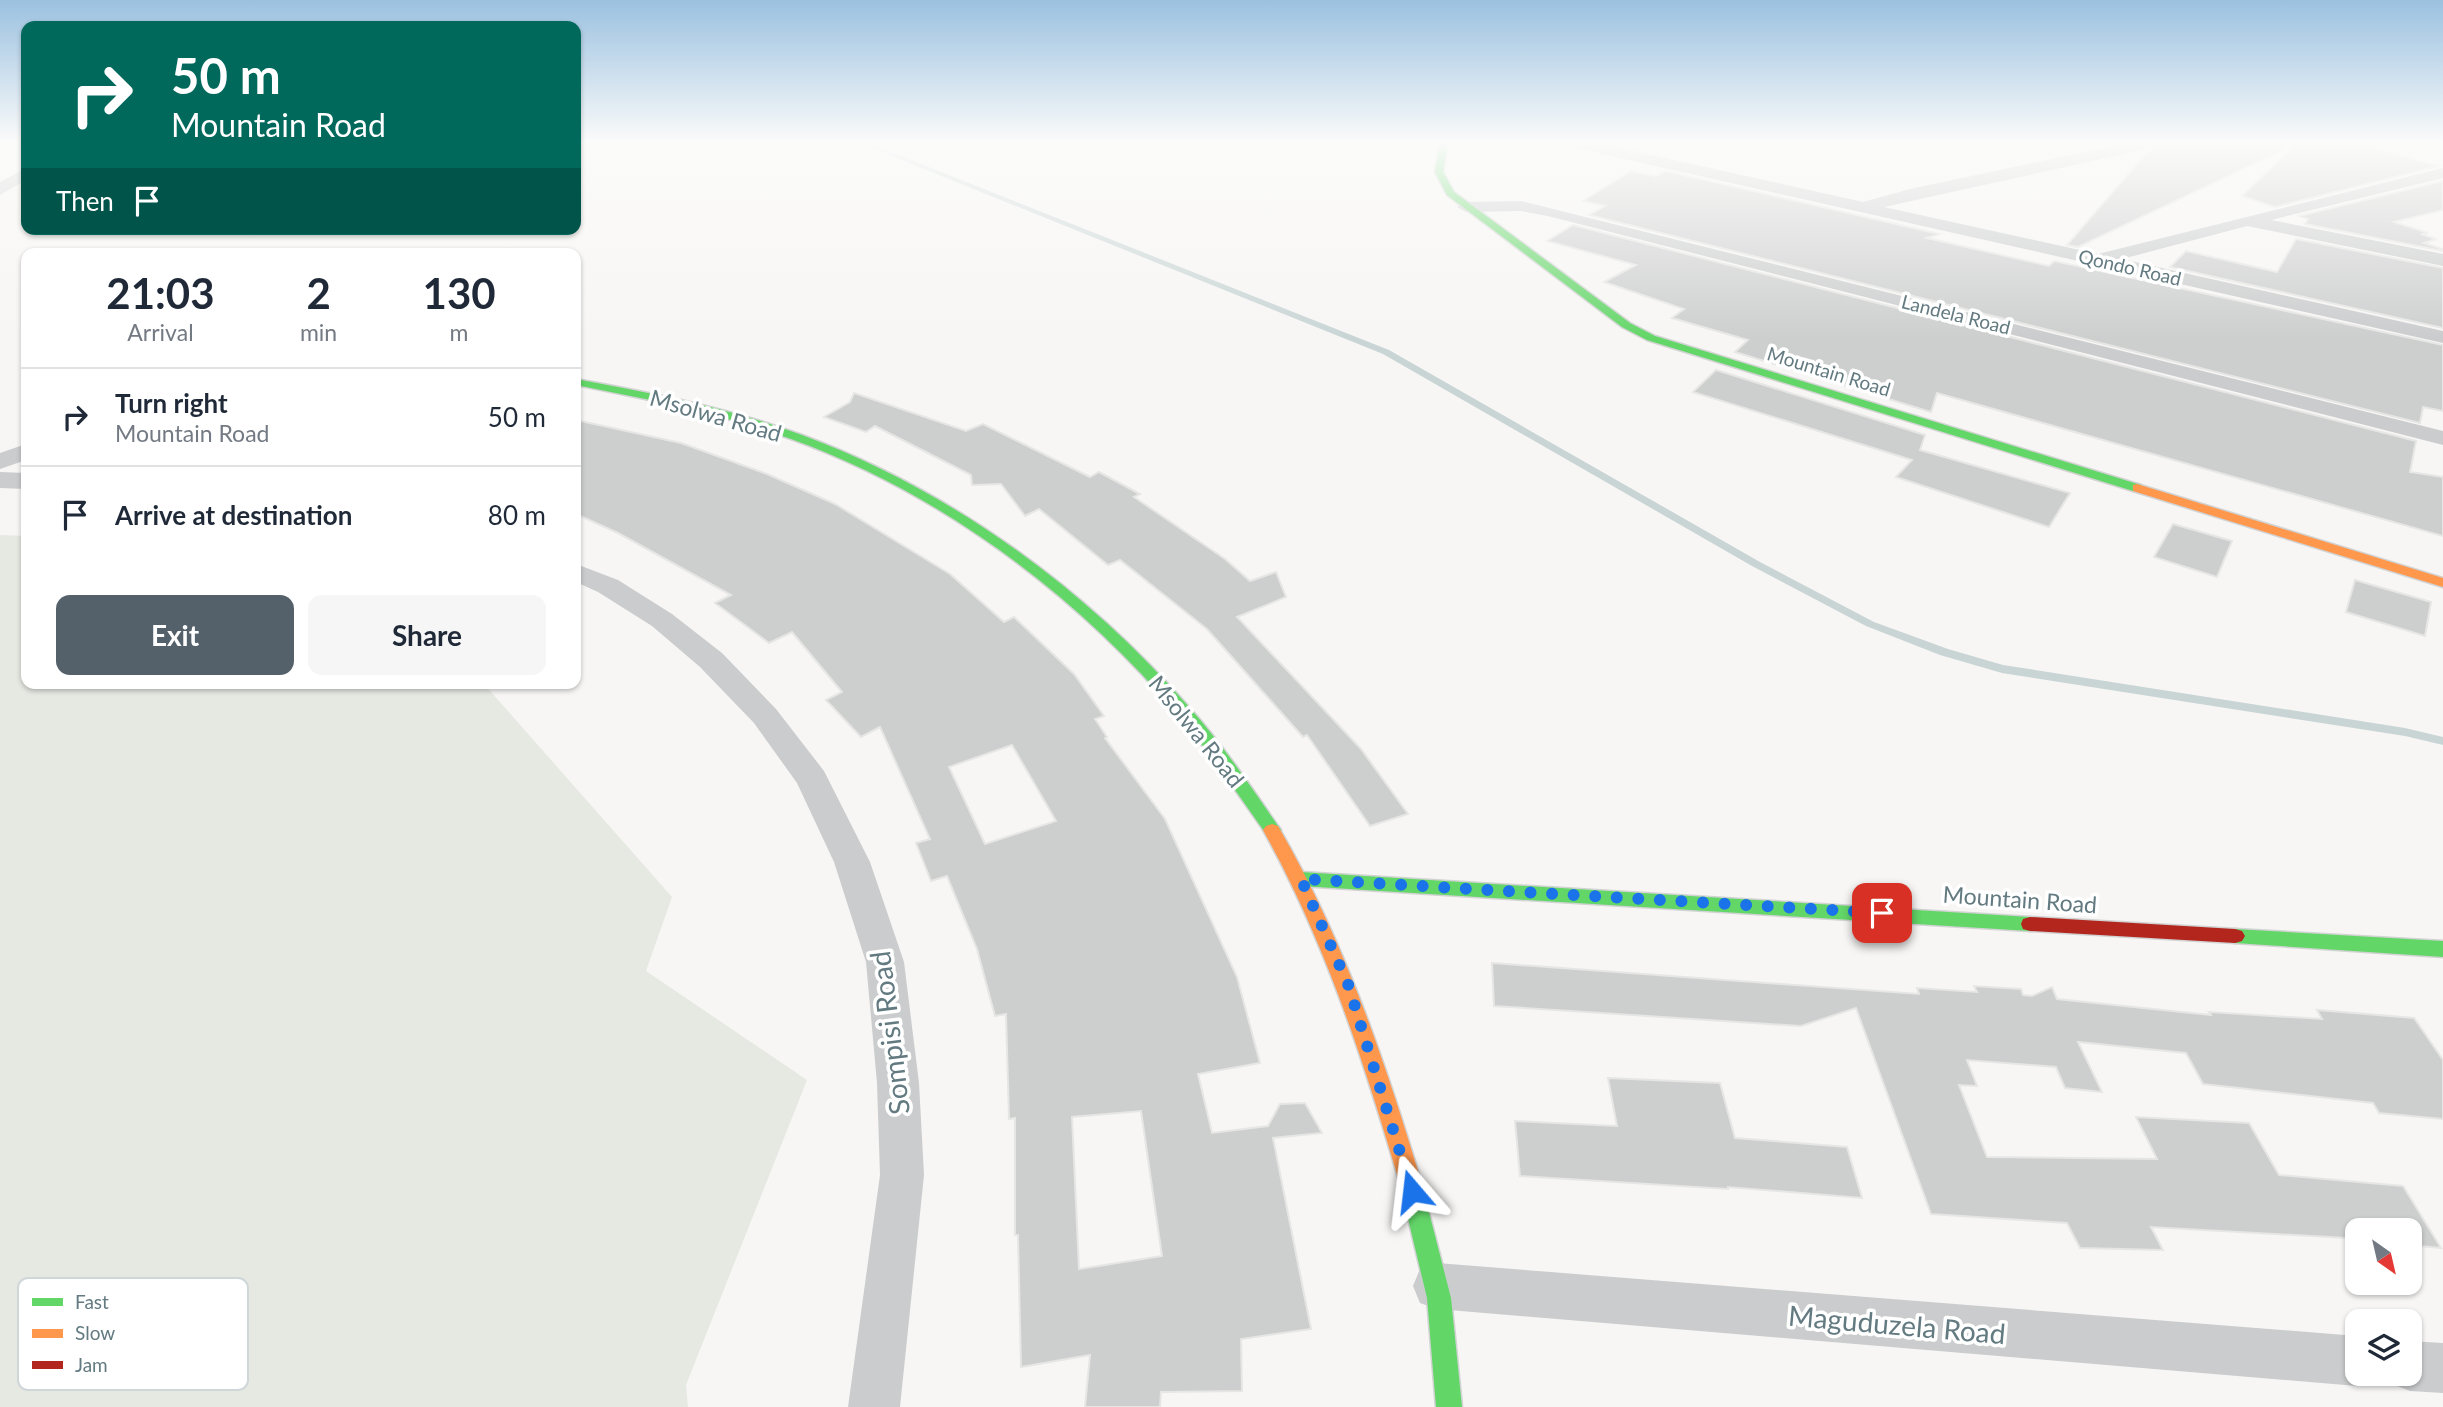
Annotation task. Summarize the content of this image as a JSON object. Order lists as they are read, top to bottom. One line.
{"streets":{"street":["Qondo Road","Landela Road","Mountain Road","Msolwa Road","Sompisi Road","Maguduzela Road"]},"crossings":[["Mountain Road","Msolwa Road"],["Msolwa Road","Maguduzela Road"]],"legend":["Fast","Slow","Jam"],"north":"bottom right","page":{"turn":["50 m","Mountain Road"],"then":"Then","eta":["21:03","Arrival","2","min","130","m"],"list":[{"name":"Turn right","note":"Mountain Road","value":"50 m"},{"name":"Arrive at destination","value":"80 m"}],"buttons":["Exit","Share"]}}
